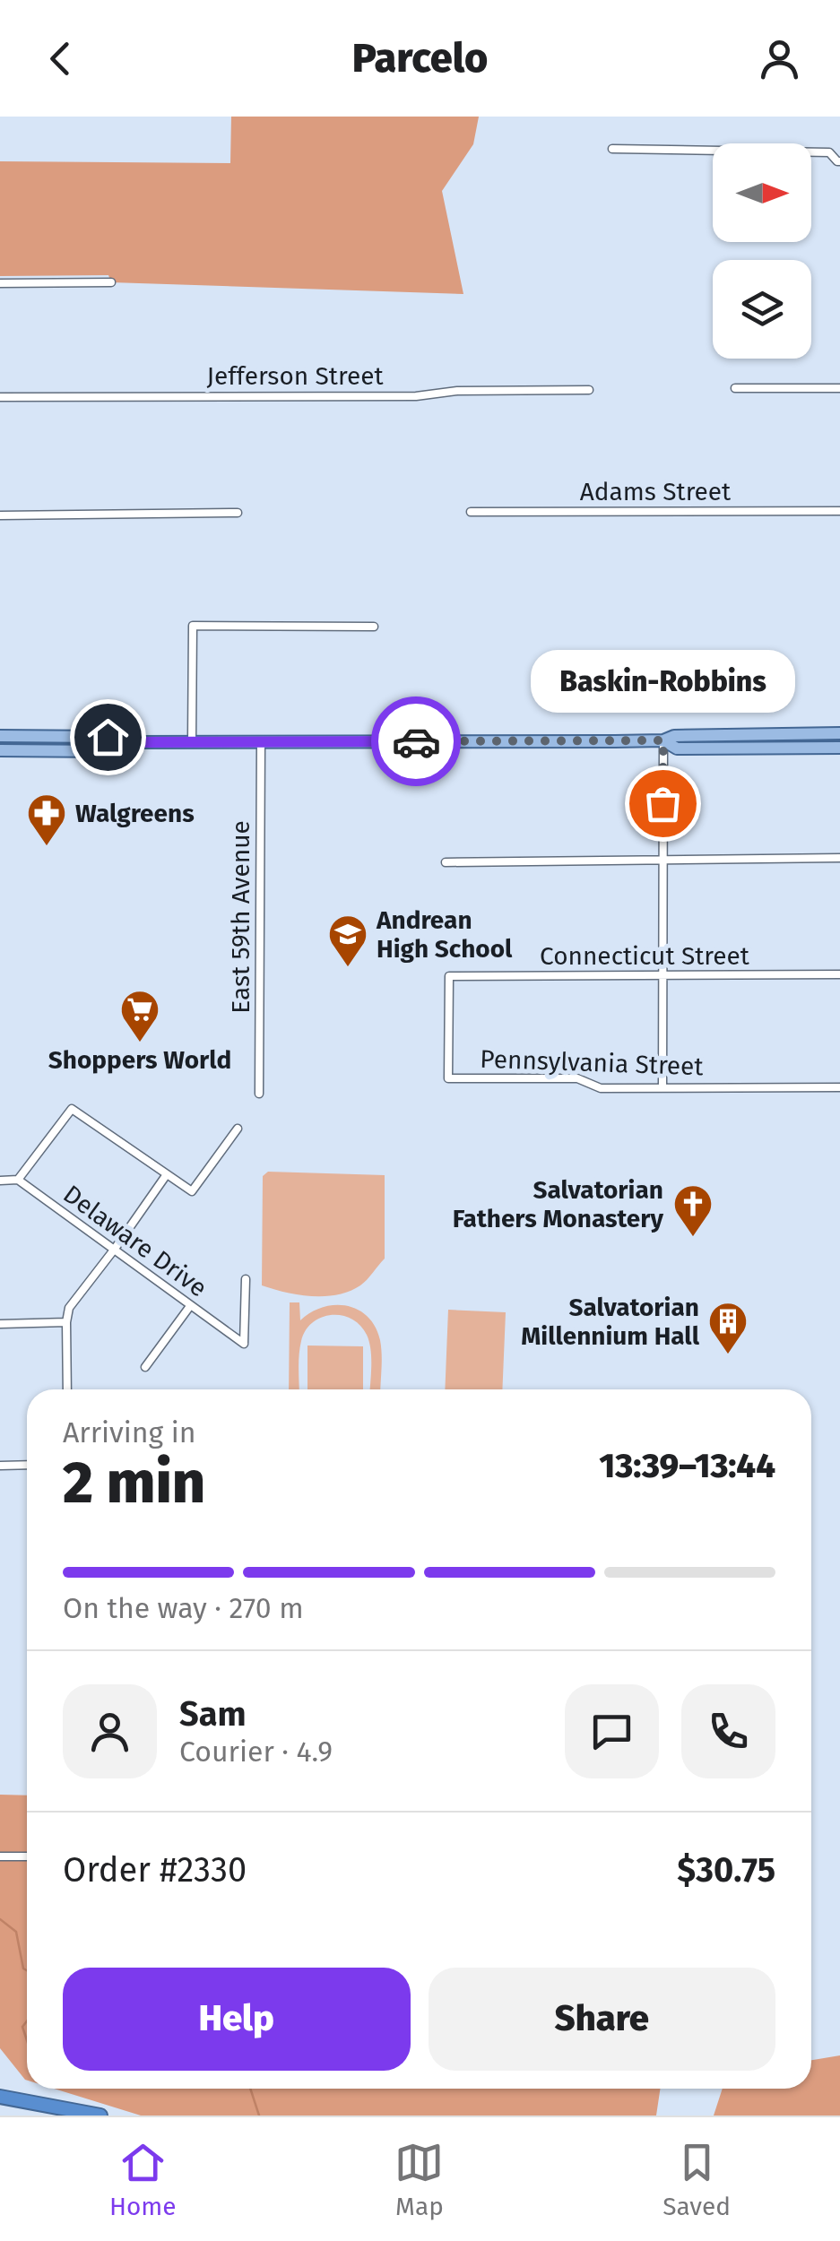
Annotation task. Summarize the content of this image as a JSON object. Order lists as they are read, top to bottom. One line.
{"streets":{"street":["Jefferson Street","Adams Street","East 59th Avenue","Connecticut Street","Pennsylvania Street","Delaware Drive"]},"crossings":[["Connecticut Street","Pennsylvania Street"]],"places":{"other":["Baskin-Robbins"],"pharmacy":["Walgreens"],"school or university":["Andrean High School"],"supermarket":["Shoppers World"],"church":["Salvatorian Fathers Monastery"],"building":["Salvatorian Millennium Hall"]},"north":"right","page":{"header":"Parcelo","bubble":"Baskin-Robbins","heading":["2 min","Arriving in","13:39–13:44"],"panel":["Sam","Courier · 4.9","Order #2330","$30.75"],"bar":"On the way · 270 m","buttons":["Help","Share"],"tabs":["Home","Map","Saved"]}}
